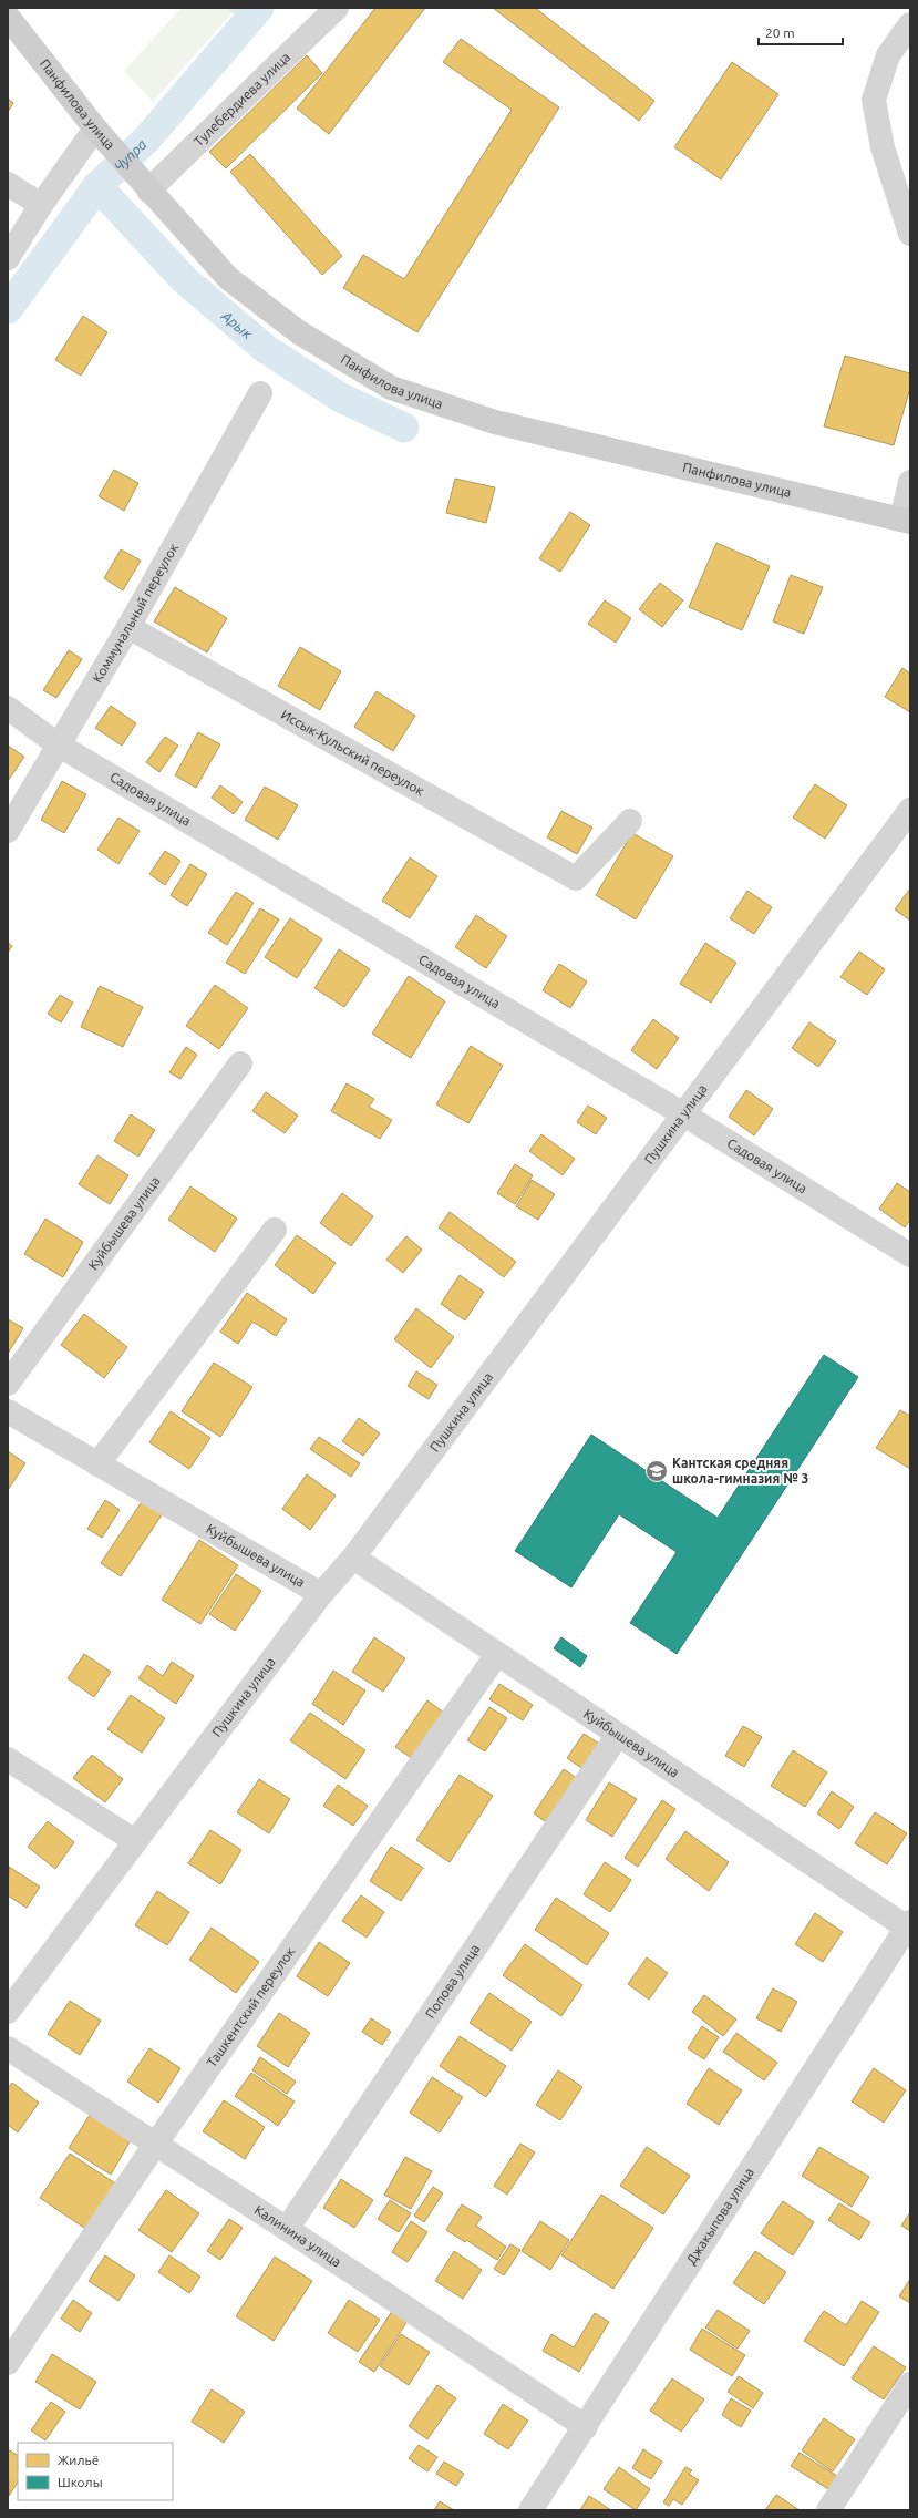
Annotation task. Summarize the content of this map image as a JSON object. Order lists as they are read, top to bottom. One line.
{"streets":{"street":["Тулебердиева улица","Панфилова улица","Коммунальный переулок","Иссык-Кульский переулок","Садовая улица","Пушкина улица","Куйбышева улица","Попова улица","Ташкентский переулок","Джакыпова улица","Калинина улица"]},"crossings":[["Тулебердиева улица","Панфилова улица"],["Коммунальный переулок","Иссык-Кульский переулок"],["Коммунальный переулок","Садовая улица"],["Садовая улица","Пушкина улица"],["Пушкина улица","Куйбышева улица"],["Куйбышева улица","Попова улица"],["Куйбышева улица","Ташкентский переулок"],["Куйбышева улица","Джакыпова улица"],["Попова улица","Калинина улица"],["Ташкентский переулок","Калинина улица"],["Джакыпова улица","Калинина улица"]],"water":["Чупра","Арык"],"places":{"school or university":["Кантская средняя школа-гимназия № 3"]},"legend":["Жильё","Школы"],"scale_bar":"20 m"}
